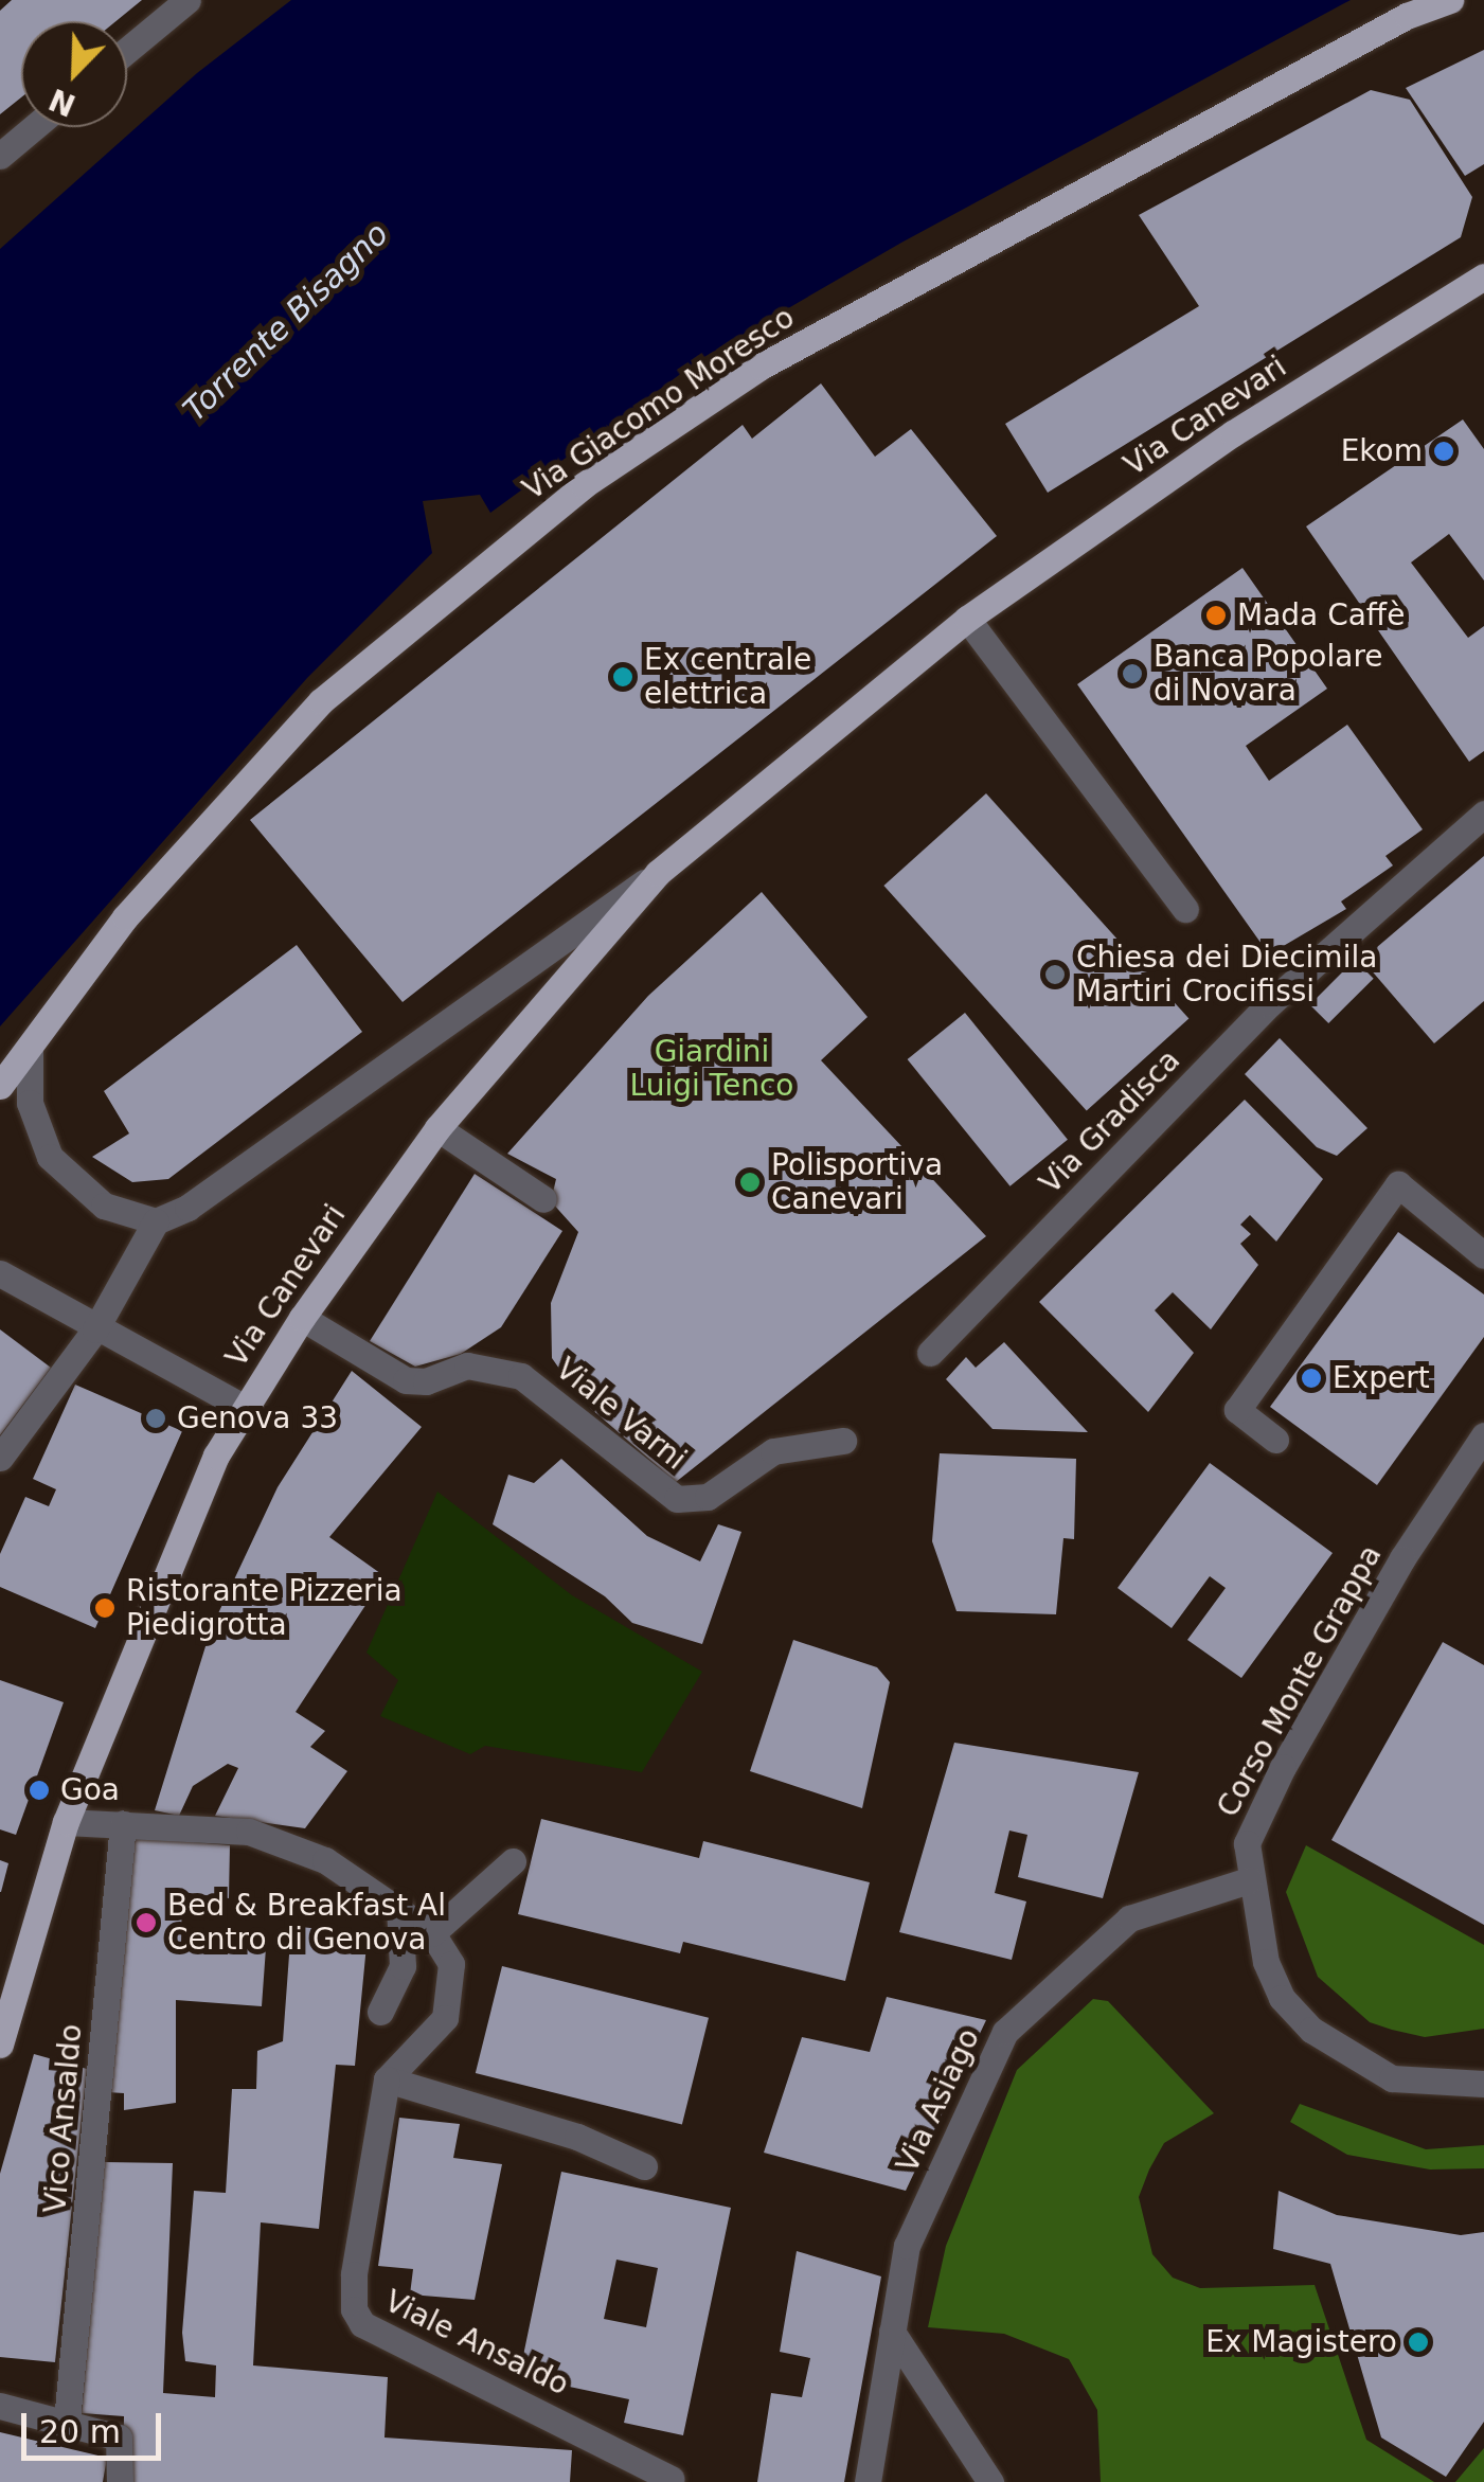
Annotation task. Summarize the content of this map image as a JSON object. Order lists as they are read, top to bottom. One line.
{"streets":{"main road":["Via Giacomo Moresco","Via Canevari"],"street":["Via Gradisca","Viale Varni","Corso Monte Grappa","Via Asiago","Vico Ansaldo","Viale Ansaldo"]},"crossings":[["Via Canevari","Viale Varni"],["Corso Monte Grappa","Via Asiago"]],"water":["Torrente Bisagno"],"parks":["Giardini Luigi Tenco"],"places":["Ekom","Mada Caffè","Banca Popolare di Novara","Ex centrale elettrica","Chiesa dei Diecimila Martiri Crocifissi","Polisportiva Canevari","Expert","Genova 33","Ristorante Pizzeria Piedigrotta","Goa","Bed & Breakfast Al Centro di Genova","Ex Magistero"],"scale_bar":"20 m","north":"bottom left"}
